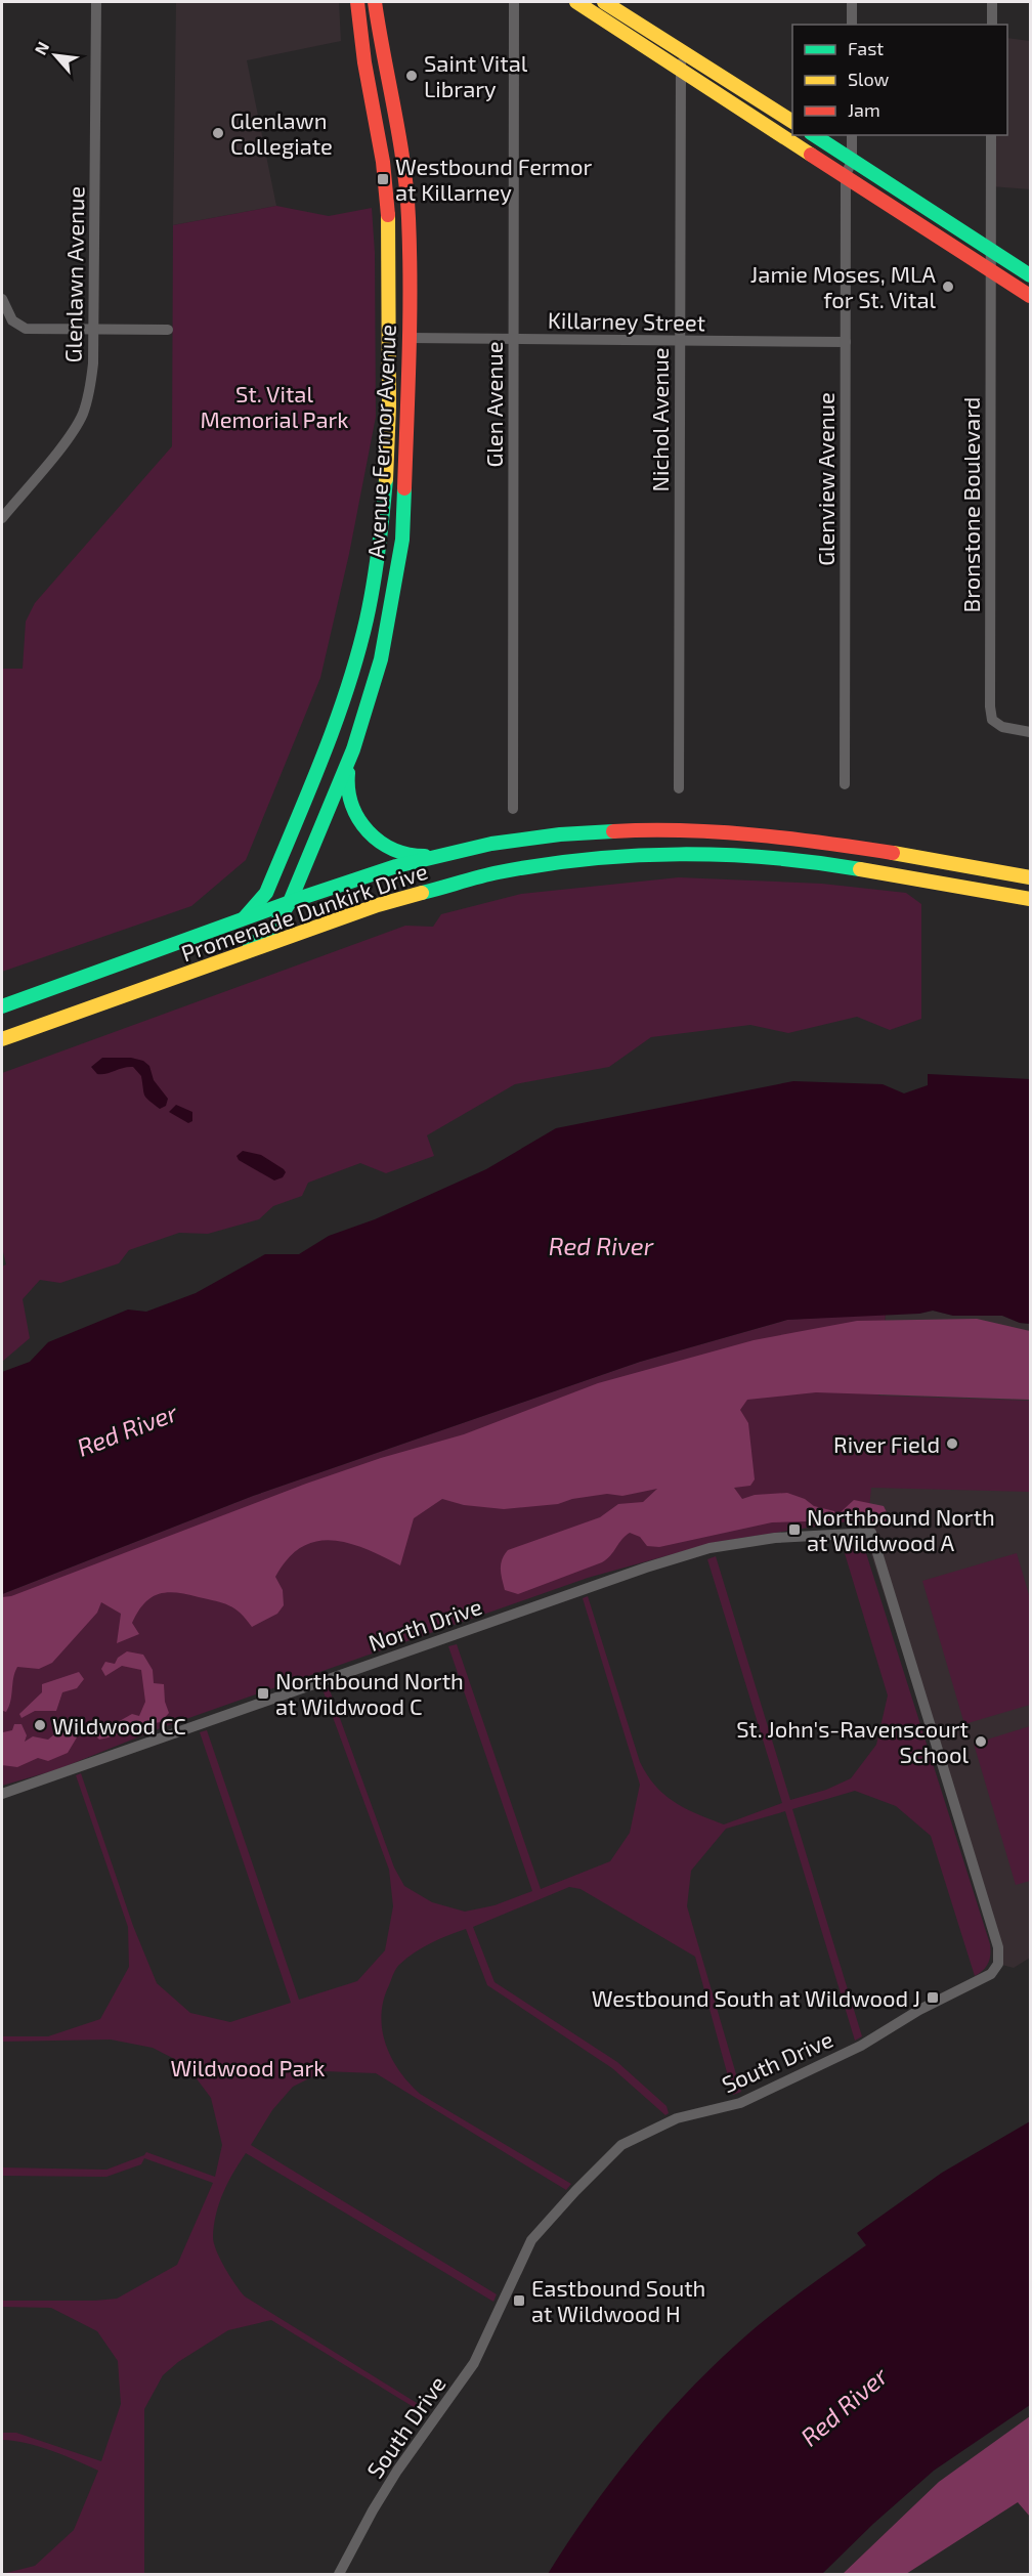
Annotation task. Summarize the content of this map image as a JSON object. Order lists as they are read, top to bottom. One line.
{"streets":{"main road":["Avenue Fermor Avenue","Promenade Dunkirk Drive"],"street":["Glenlawn Avenue","Killarney Street","Glen Avenue","Nichol Avenue","Glenview Avenue","Bronstone Boulevard","North Drive","South Drive"]},"crossings":[["Killarney Street","Glen Avenue"],["Killarney Street","Nichol Avenue"],["Killarney Street","Avenue Fermor Avenue"],["Killarney Street","Glenview Avenue"],["Avenue Fermor Avenue","Promenade Dunkirk Drive"],["North Drive","South Drive"]],"water":["Red River"],"parks":["St. Vital Memorial Park","Wildwood Park"],"places":{"other":["Saint Vital Library","Glenlawn Collegiate","Jamie Moses, MLA for St. Vital","River Field","Wildwood CC","St. John's-Ravenscourt School"],"transit":["Westbound Fermor at Killarney","Northbound North at Wildwood A","Northbound North at Wildwood C","Westbound South at Wildwood J","Eastbound South at Wildwood H"]},"legend":["Fast","Slow","Jam"],"north":"top left"}
